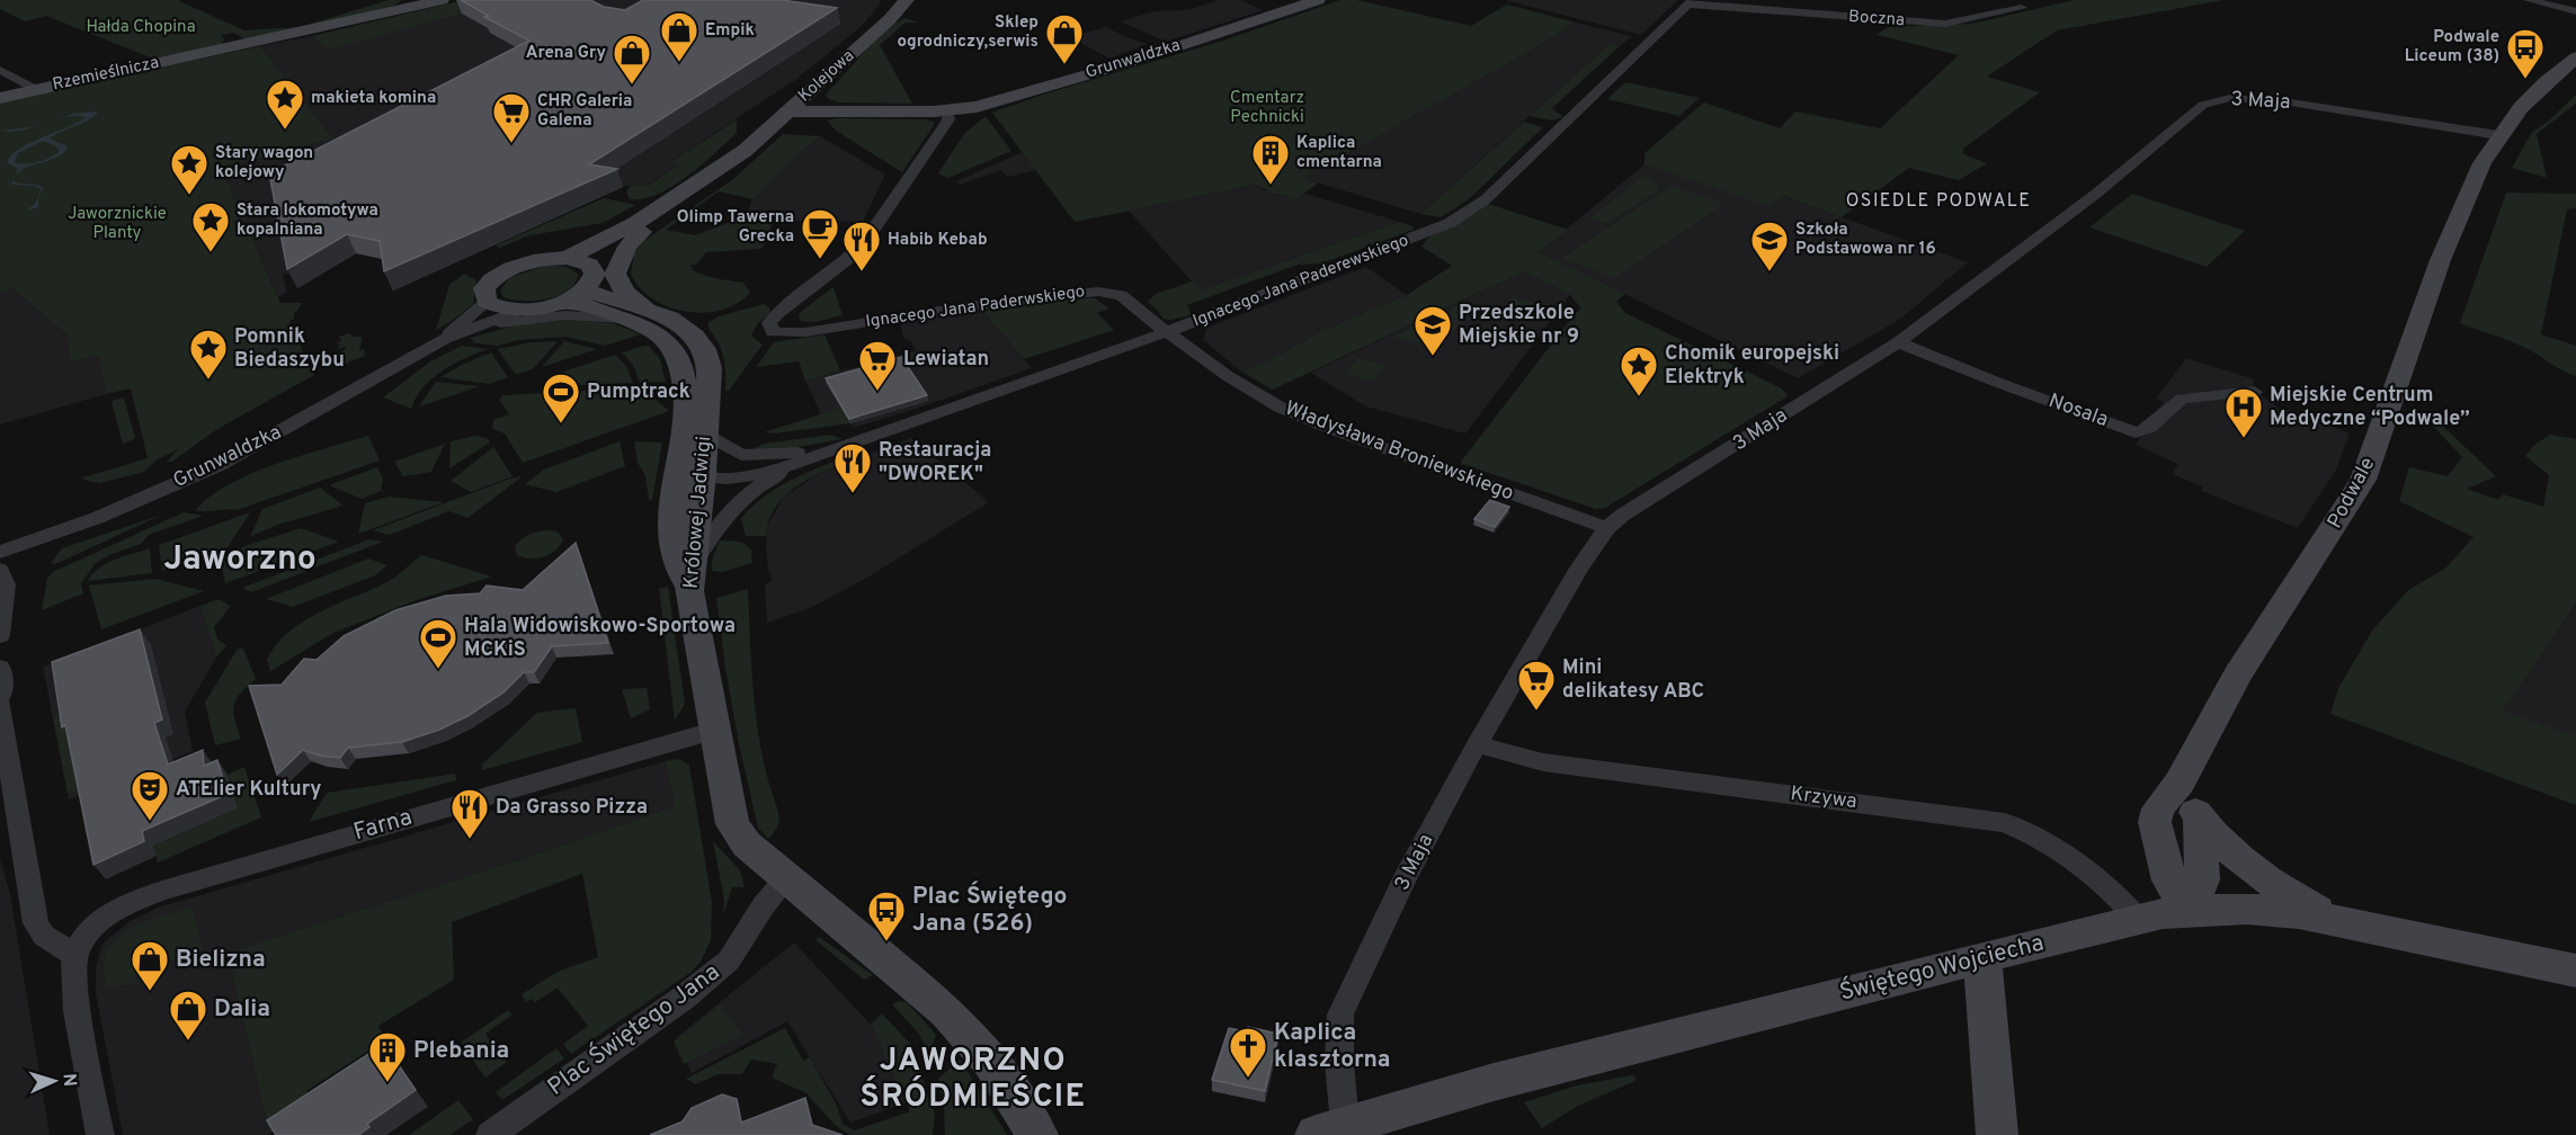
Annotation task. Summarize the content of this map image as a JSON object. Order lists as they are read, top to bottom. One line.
{"streets":{"street":["Boczna","Grunwaldzka","Rzemieślnicza","Kolejowa","3 Maja","Ignacego Jana Paderewskiego","Ignacego Jana Paderwskiego","Nosala","Władysława Broniewskiego","Podwale","Królowej Jadwigi","Krzywa","Farna","Świętego Wojciecha","Plac Świętego Jana"]},"crossings":[["Boczna","Ignacego Jana Paderewskiego"],["Grunwaldzka","Kolejowa"],["Grunwaldzka","Ignacego Jana Paderwskiego"],["3 Maja","Nosala"],["3 Maja","Władysława Broniewskiego"],["3 Maja","Podwale"],["3 Maja","Krzywa"],["3 Maja","Świętego Wojciecha"],["Ignacego Jana Paderewskiego","Ignacego Jana Paderwskiego"],["Ignacego Jana Paderewskiego","Władysława Broniewskiego"],["Ignacego Jana Paderewskiego","Królowej Jadwigi"],["Ignacego Jana Paderwskiego","Władysława Broniewskiego"],["Podwale","Świętego Wojciecha"],["Królowej Jadwigi","Farna"],["Królowej Jadwigi","Plac Świętego Jana"],["Krzywa","Świętego Wojciecha"]],"districts":["OSIEDLE PODWALE","Jaworzno","JAWORZNO ŚRÓDMIEŚCIE"],"parks":["Hałda Chopina","Cmentarz Pechnicki","Jaworznickie Planty"],"places":{"shop":["Empik","Sklep ogrodniczy,serwis","Arena Gry","Bielizna","Dalia"],"bus stop":["Podwale Liceum (38)","Plac Świętego Jana (526)"],"place":["makieta komina","Stary wagon kolejowy","Stara lokomotywa kopalniana","Pomnik Biedaszybu","Chomik europejski Elektryk"],"supermarket":["CHR Galeria Galena","Lewiatan","Mini delikatesy ABC"],"building":["Kaplica cmentarna","Plebania"],"cafe":["Olimp Tawerna Grecka"],"restaurant":["Habib Kebab","Restauracja \"DWOREK\"","Da Grasso Pizza"],"school or university":["Szkoła Podstawowa nr 16","Przedszkole Miejskie nr 9"],"sports":["Pumptrack","Hala Widowiskowo-Sportowa MCKiS"],"hospital":["Miejskie Centrum Medyczne “Podwale”"],"theatre":["ATElier Kultury"],"church":["Kaplica klasztorna"]},"north":"right"}
